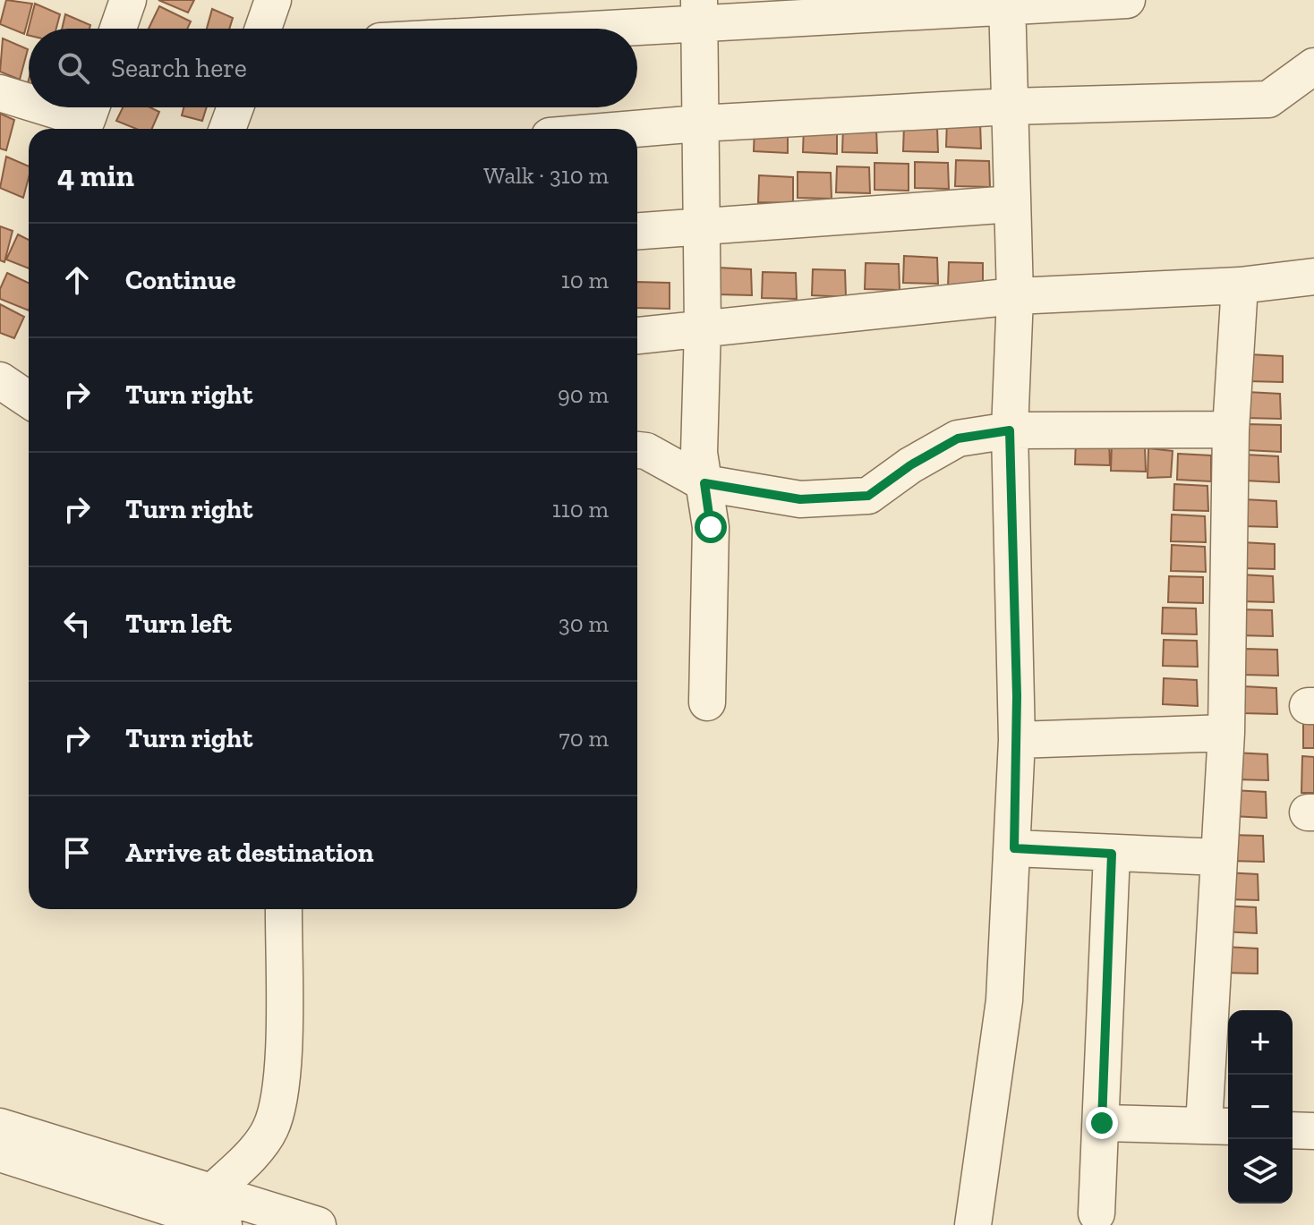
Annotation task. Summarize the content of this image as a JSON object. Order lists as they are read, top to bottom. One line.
{"page":{"search":"Search here","heading":["4 min","Walk · 310 m"],"list":[["Continue","10 m"],["Turn right","90 m"],["Turn right","110 m"],["Turn left","30 m"],["Turn right","70 m"],"Arrive at destination"],"map_buttons":["+","−"]}}
